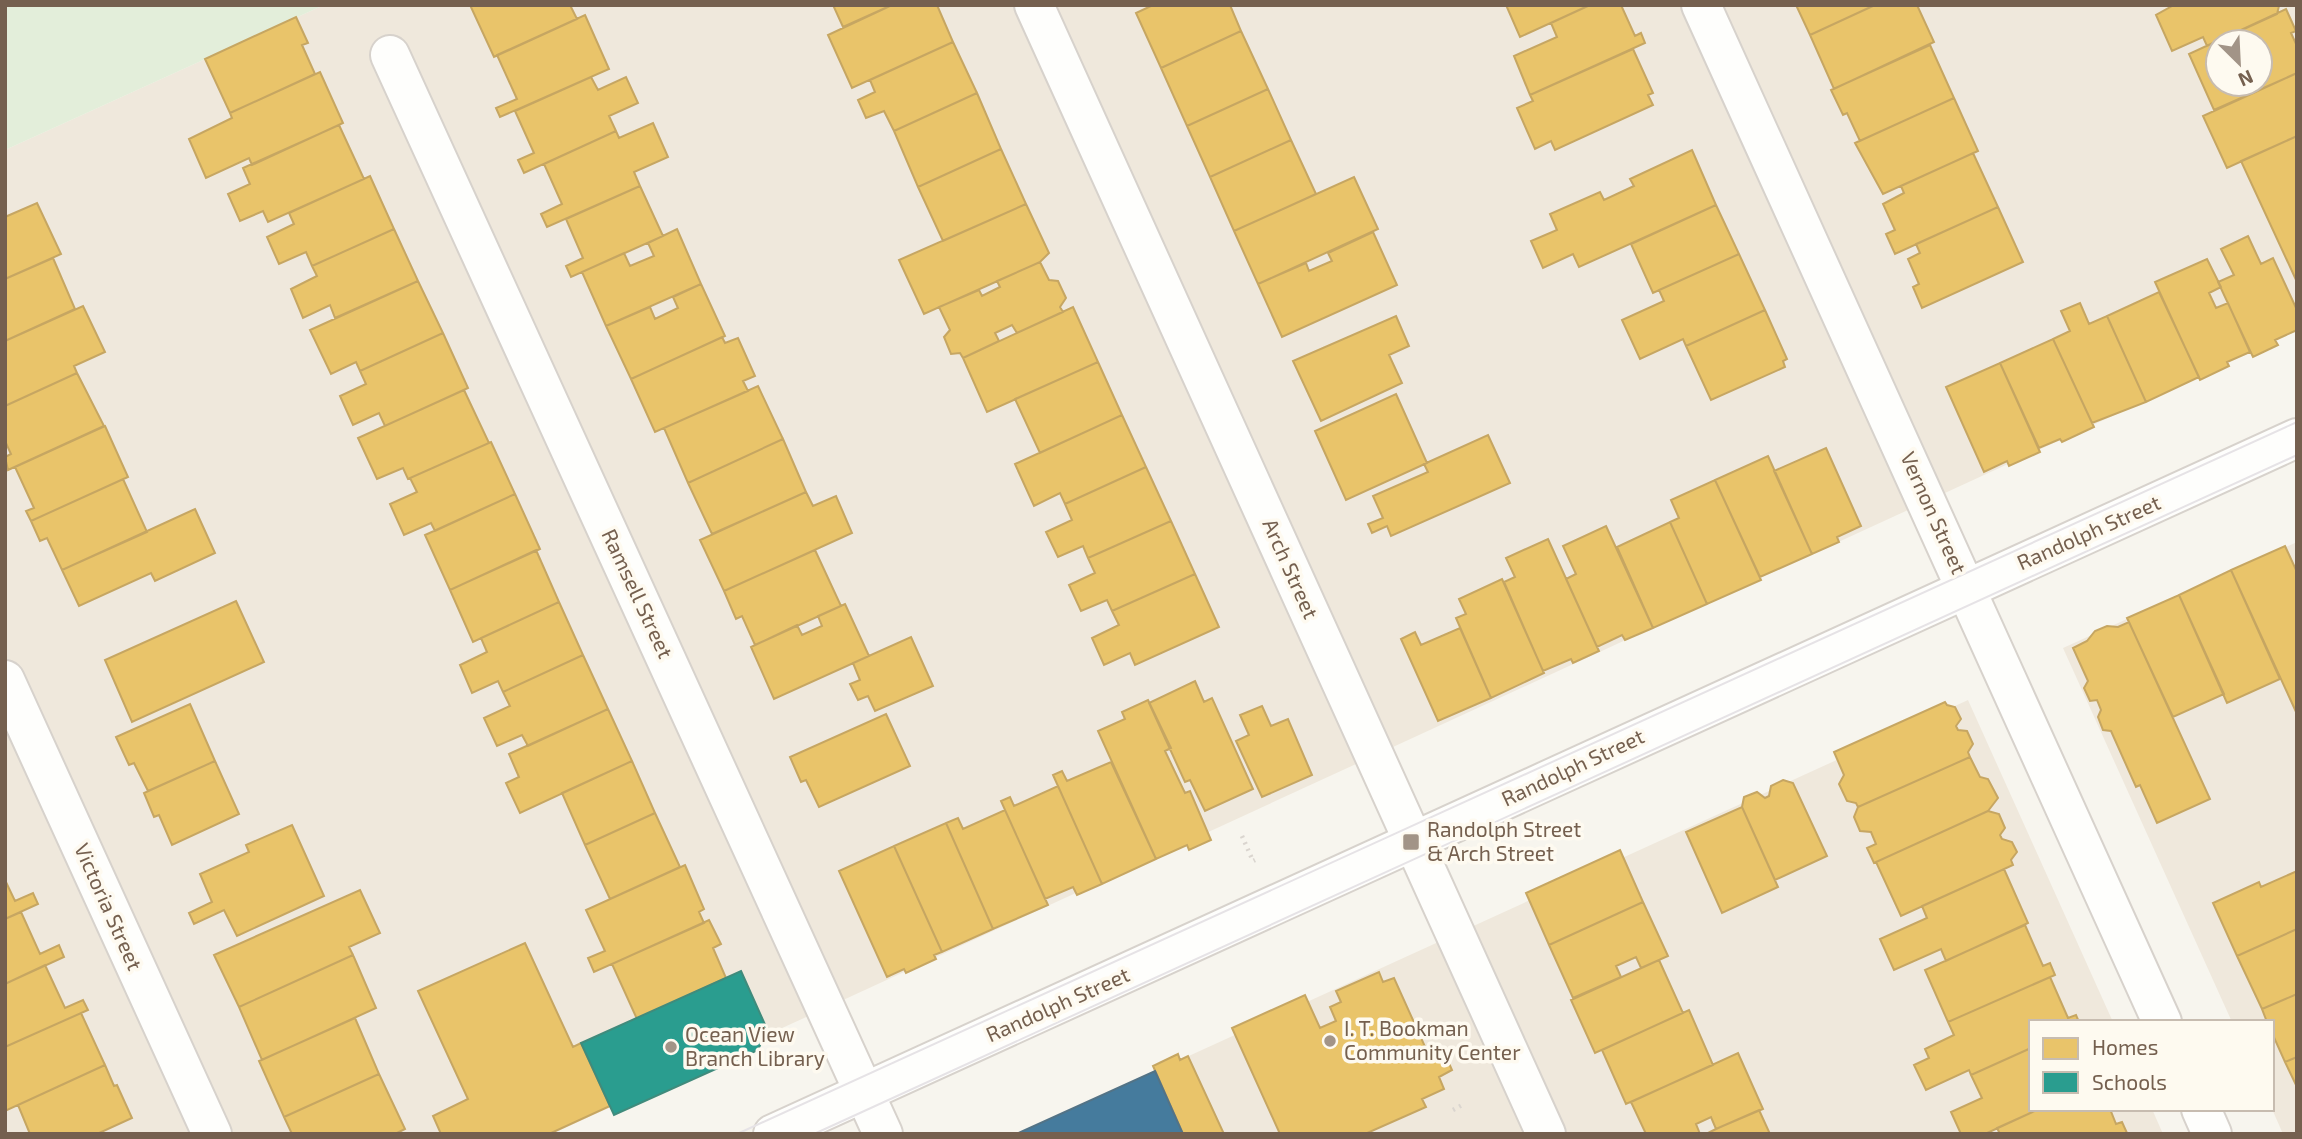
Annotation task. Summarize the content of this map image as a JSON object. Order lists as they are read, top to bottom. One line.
{"streets":{"street":["Vernon Street","Randolph Street","Arch Street","Ramsell Street","Victoria Street"]},"crossings":[["Vernon Street","Randolph Street"],["Randolph Street","Arch Street"],["Randolph Street","Ramsell Street"]],"places":{"transit":["Randolph Street & Arch Street"],"other":["I. T. Bookman Community Center","Ocean View Branch Library"]},"legend":["Homes","Schools"],"north":"bottom right"}
